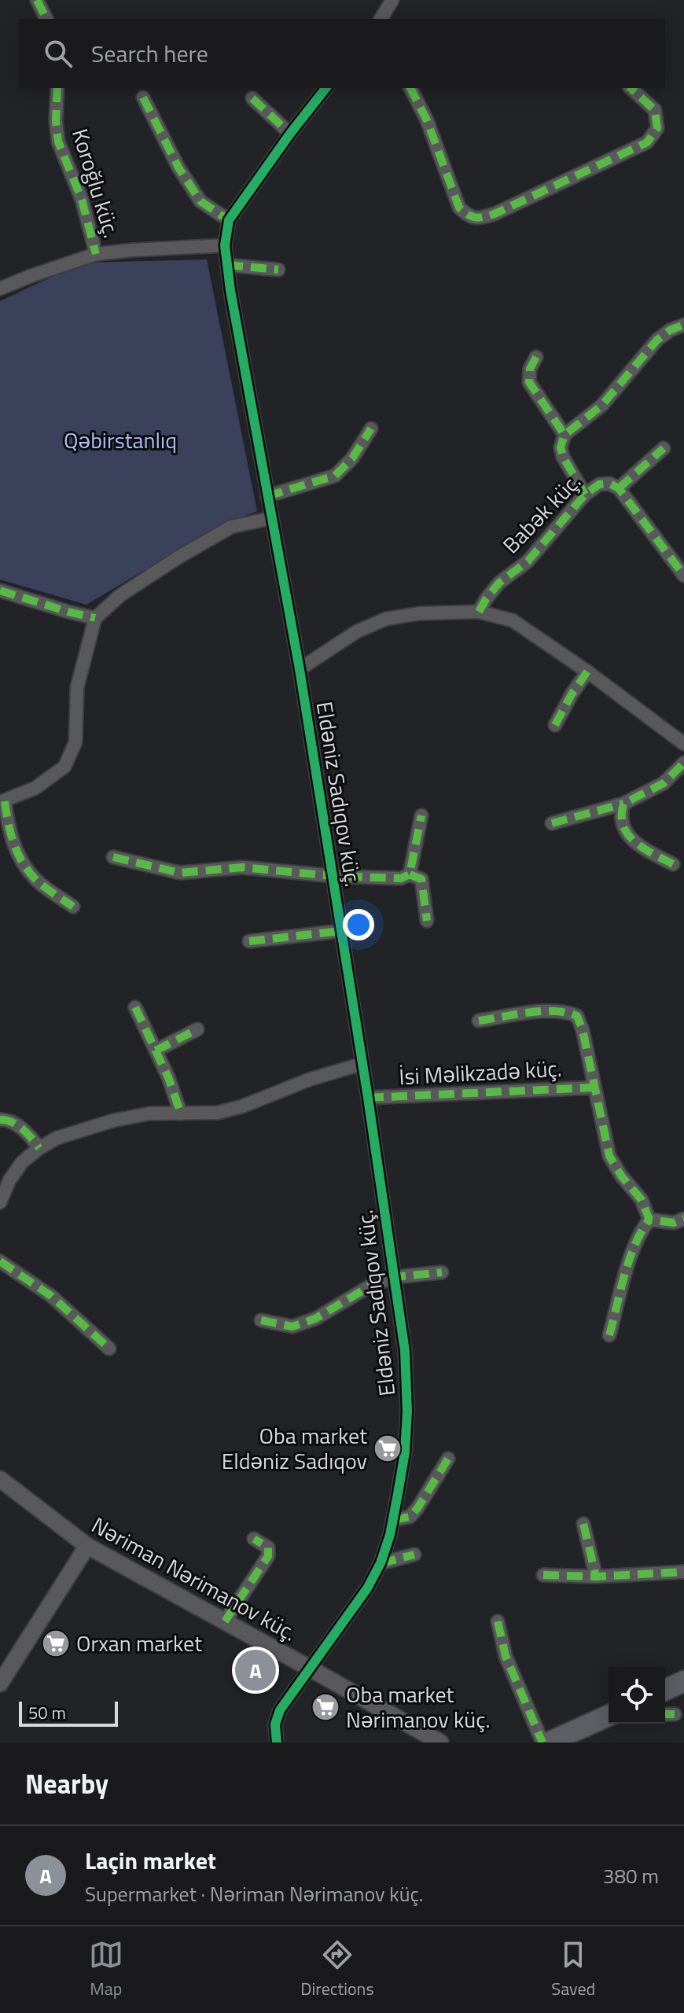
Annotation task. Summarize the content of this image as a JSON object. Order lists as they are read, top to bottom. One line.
{"streets":{"street":["Koroğlu küç.","Babək küç.","Eldəniz Sadıqov küç.","İsi Məlikzadə küç.","Nəriman Nərimanov küç."]},"crossings":[["Eldəniz Sadıqov küç.","İsi Məlikzadə küç."],["Eldəniz Sadıqov küç.","Nəriman Nərimanov küç."]],"parks":["Qəbirstanlıq"],"places":{"supermarket":["Oba market Eldəniz Sadıqov","Orxan market","Oba market Nərimanov küç."]},"scale_bar":"50 m","page":{"search":"Search here","pins":"A","scale":"50 m","heading":"Nearby","list":[{"mark":"A","name":"Laçin market","note":"Supermarket · Nəriman Nərimanov küç.","value":"380 m"}],"nav":["Map","Directions","Saved"]}}
